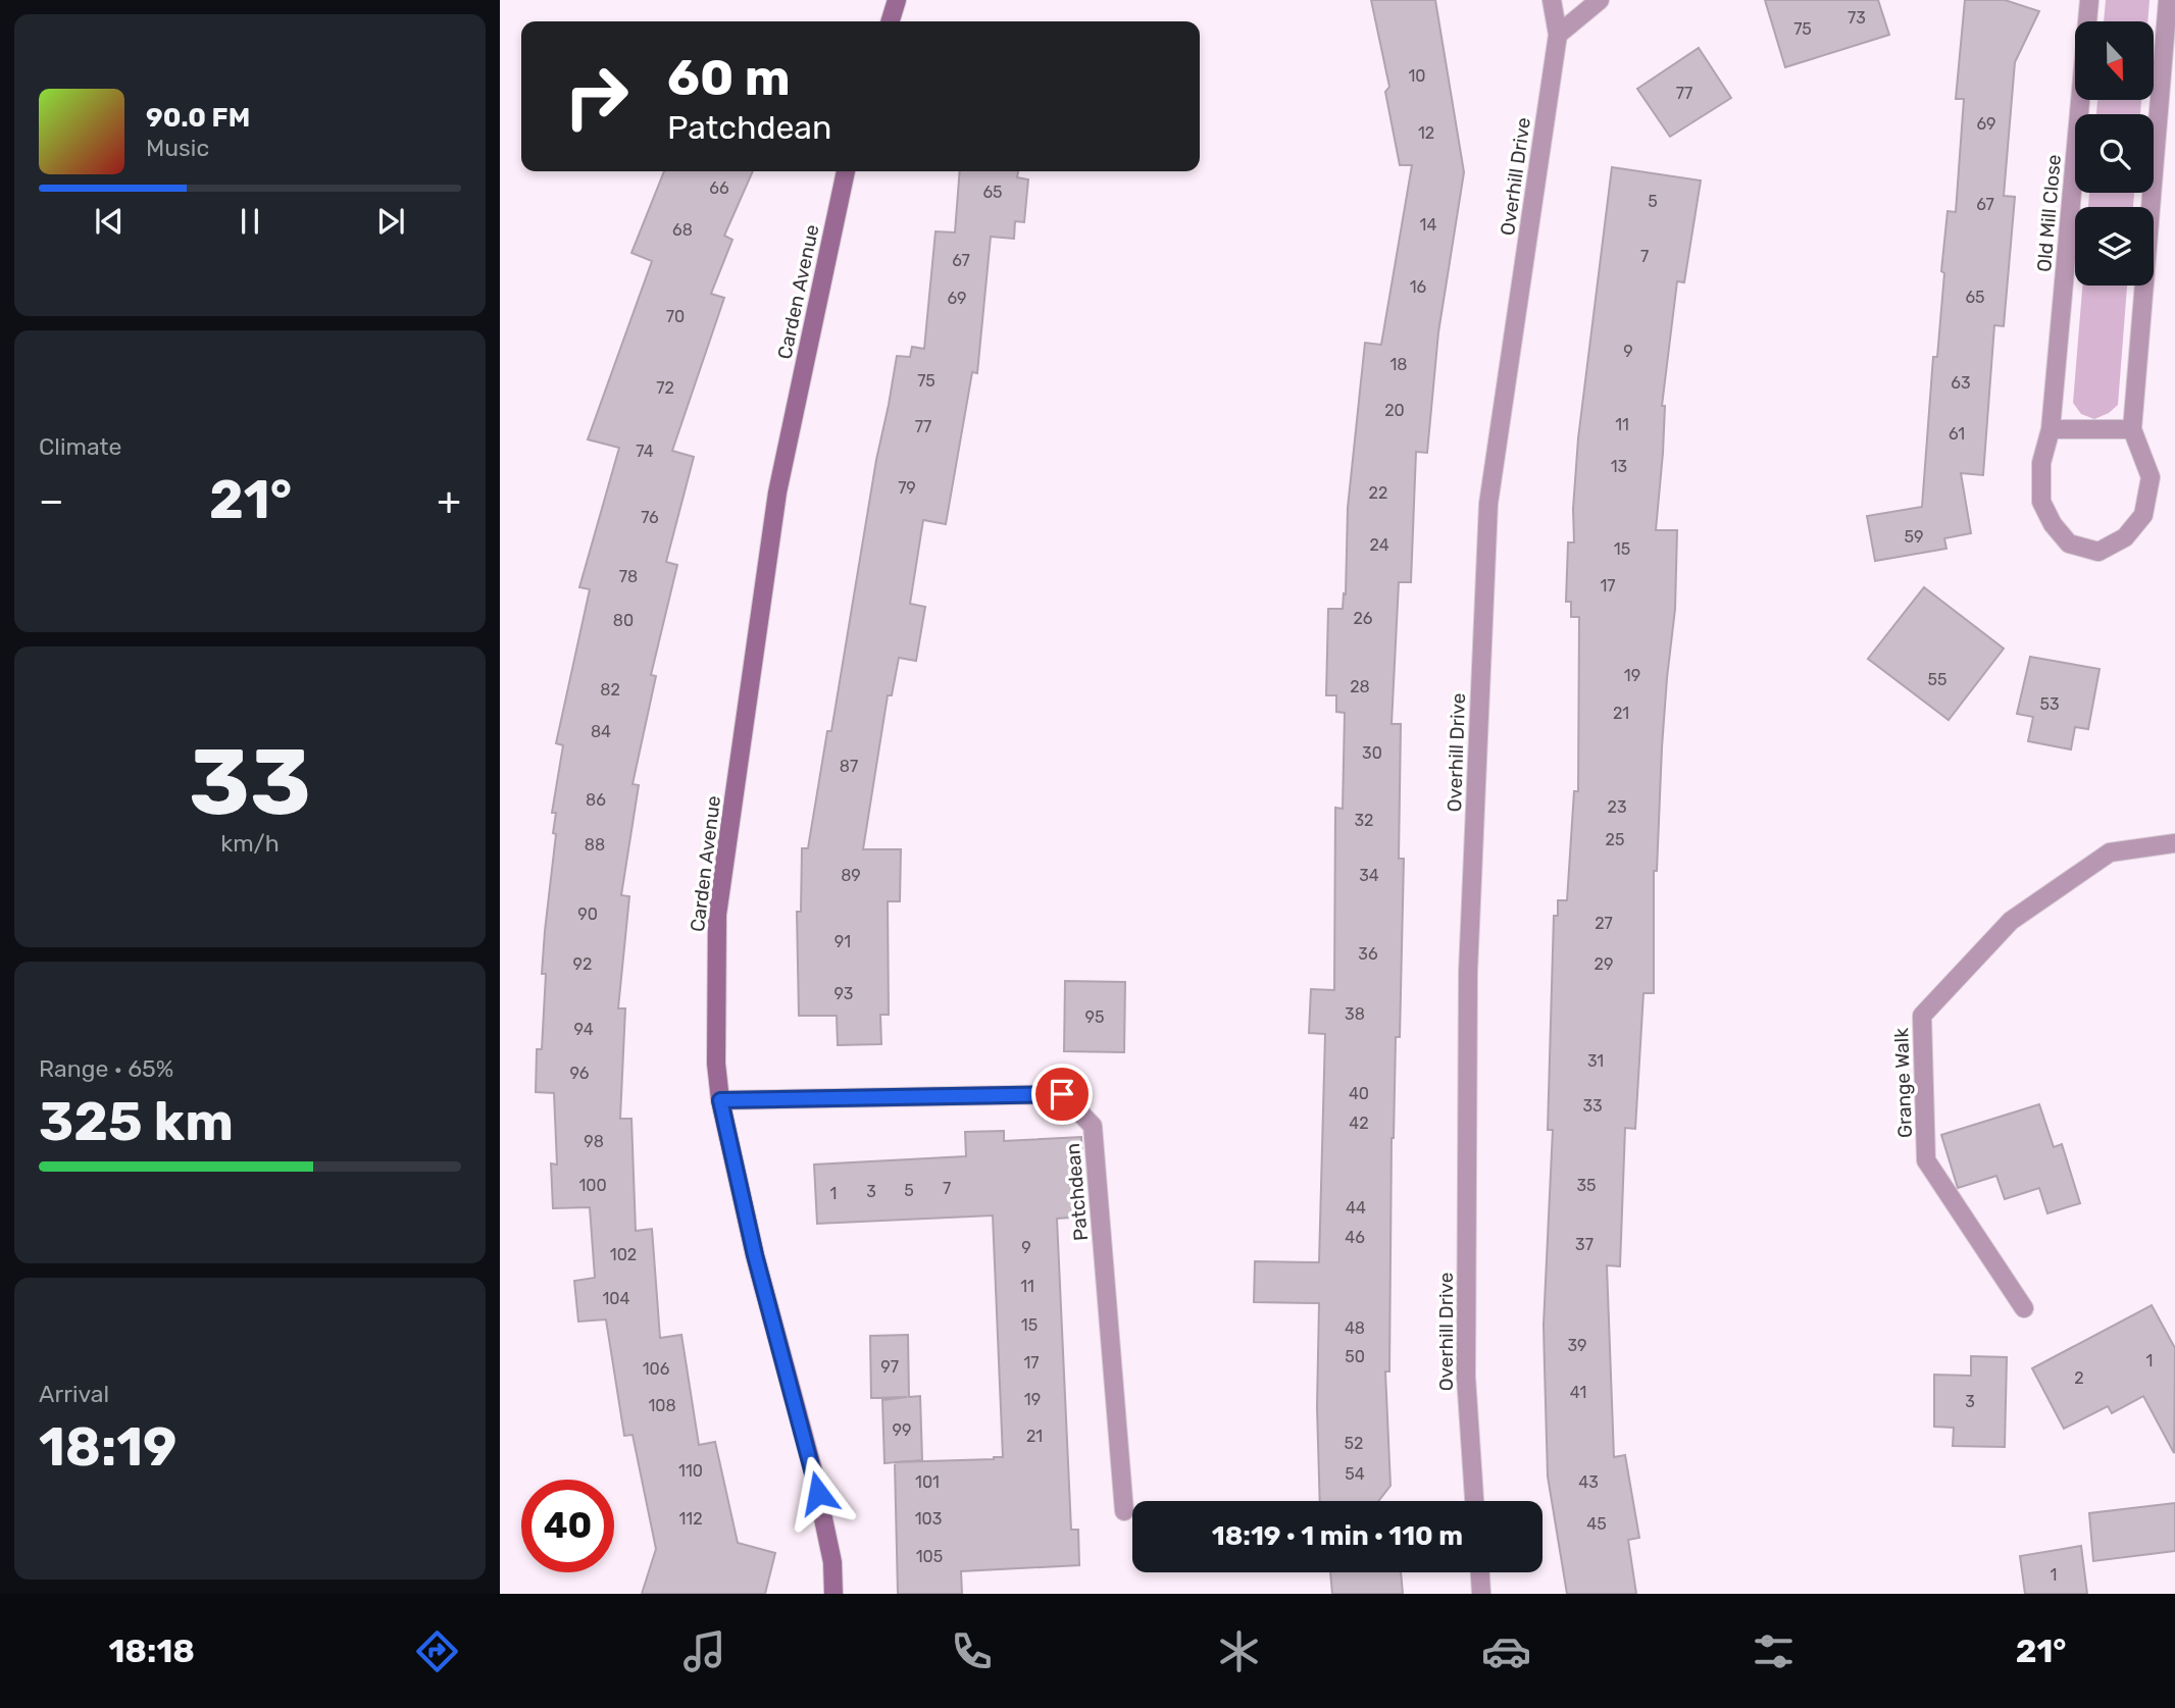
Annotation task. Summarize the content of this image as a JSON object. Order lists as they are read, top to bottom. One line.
{"streets":{"street":["Overhill Drive","Old Mill Close","Carden Avenue","Grange Walk","Patchdean"]},"crossings":[["Carden Avenue","Patchdean"]],"house_numbers":["73","75","10","77","69","12","66","65","5","67","14","68","7","67","16","65","69","70","9","18","75","63","72","20","11","77","61","74","13","79","22","76","59","24","15","78","17","26","80","19","55","28","82","53","21","84","30","87","86","23","32","25","88","89","34","90","27","91","36","92","29","93","38","95","94","31","96","40","33","42","98","100","35","7","5","3","1","44","46","37","9","102","11","104","15","48","39","50","1","17","97","106","2","41","19","3","108","99","21","52","110","54","101","43","112","103","45","105","1"],"north":"bottom","page":{"turn":["60 m","Patchdean"],"song":["90.0 FM","Music"],"tile":["Climate",["33","km/h"],["Range · 65%","325 km"],["Arrival","18:19"]],"heat":["−","21°","+"],"limit":"40","trip":"18:19 · 1 min · 110 m","tabs":["18:18","21°"]}}
